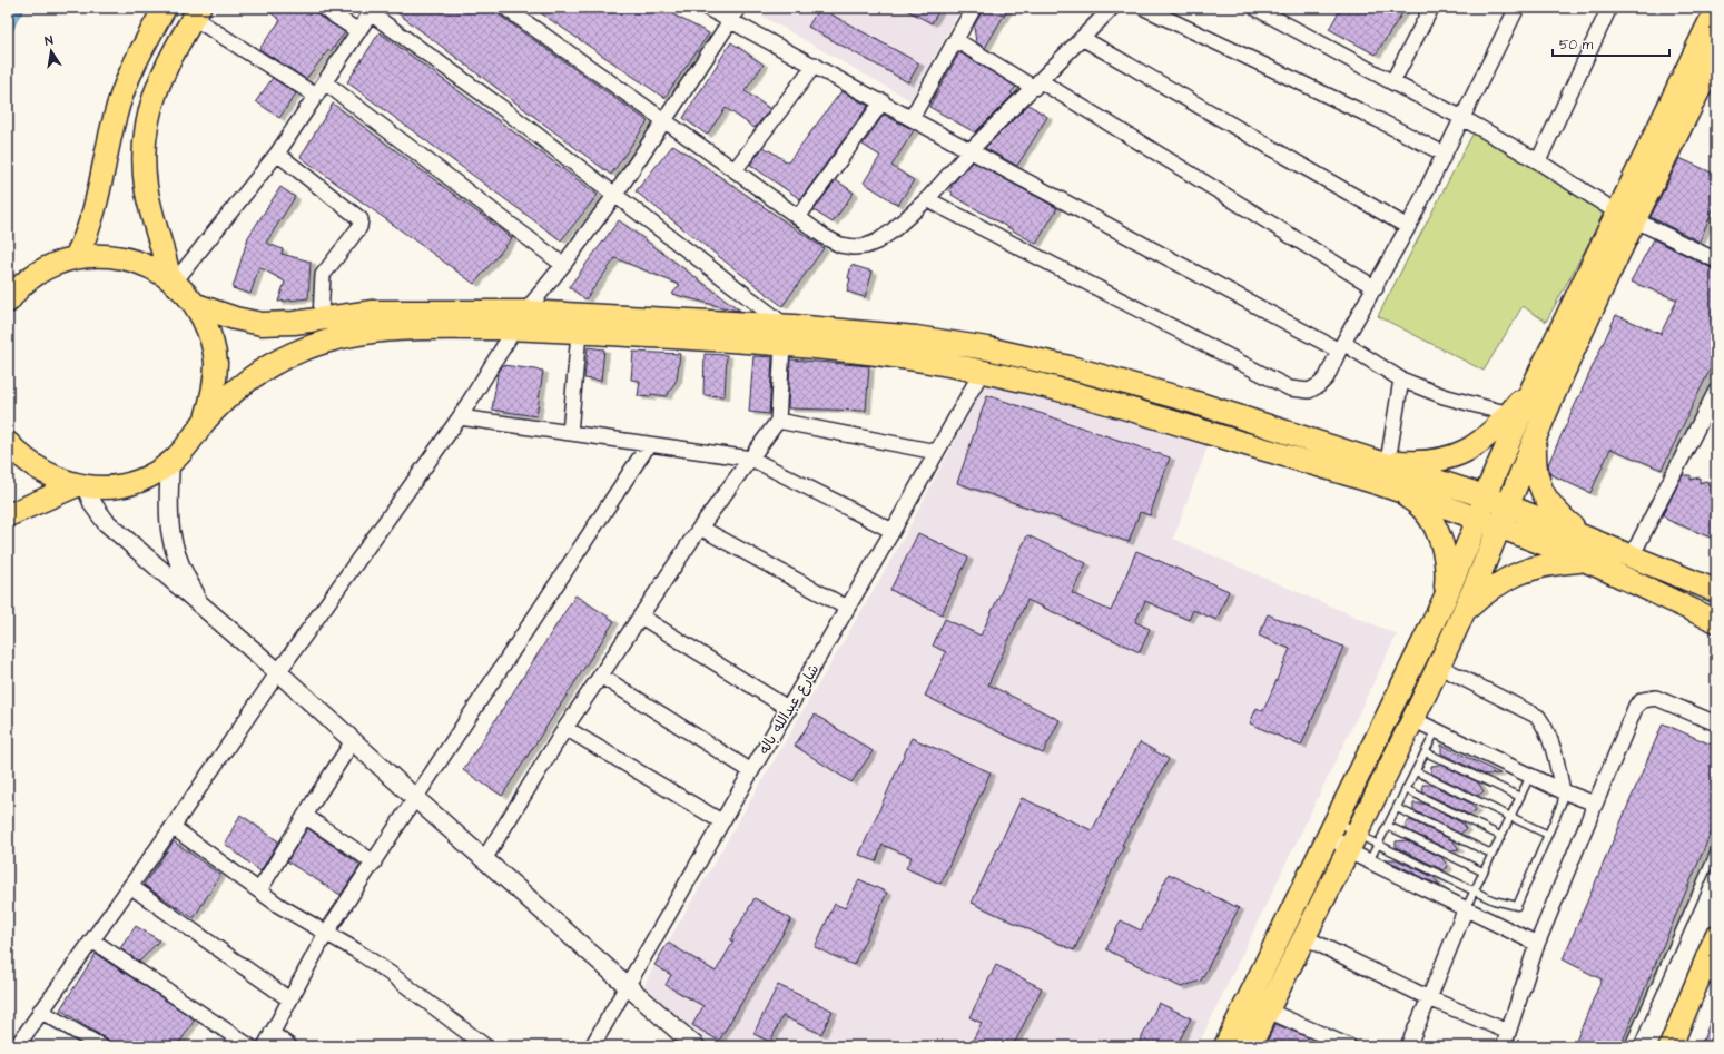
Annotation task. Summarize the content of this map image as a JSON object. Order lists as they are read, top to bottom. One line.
{"streets":{"street":["شارع عبدالله باله"]},"scale_bar":"50 m","north":"top"}
